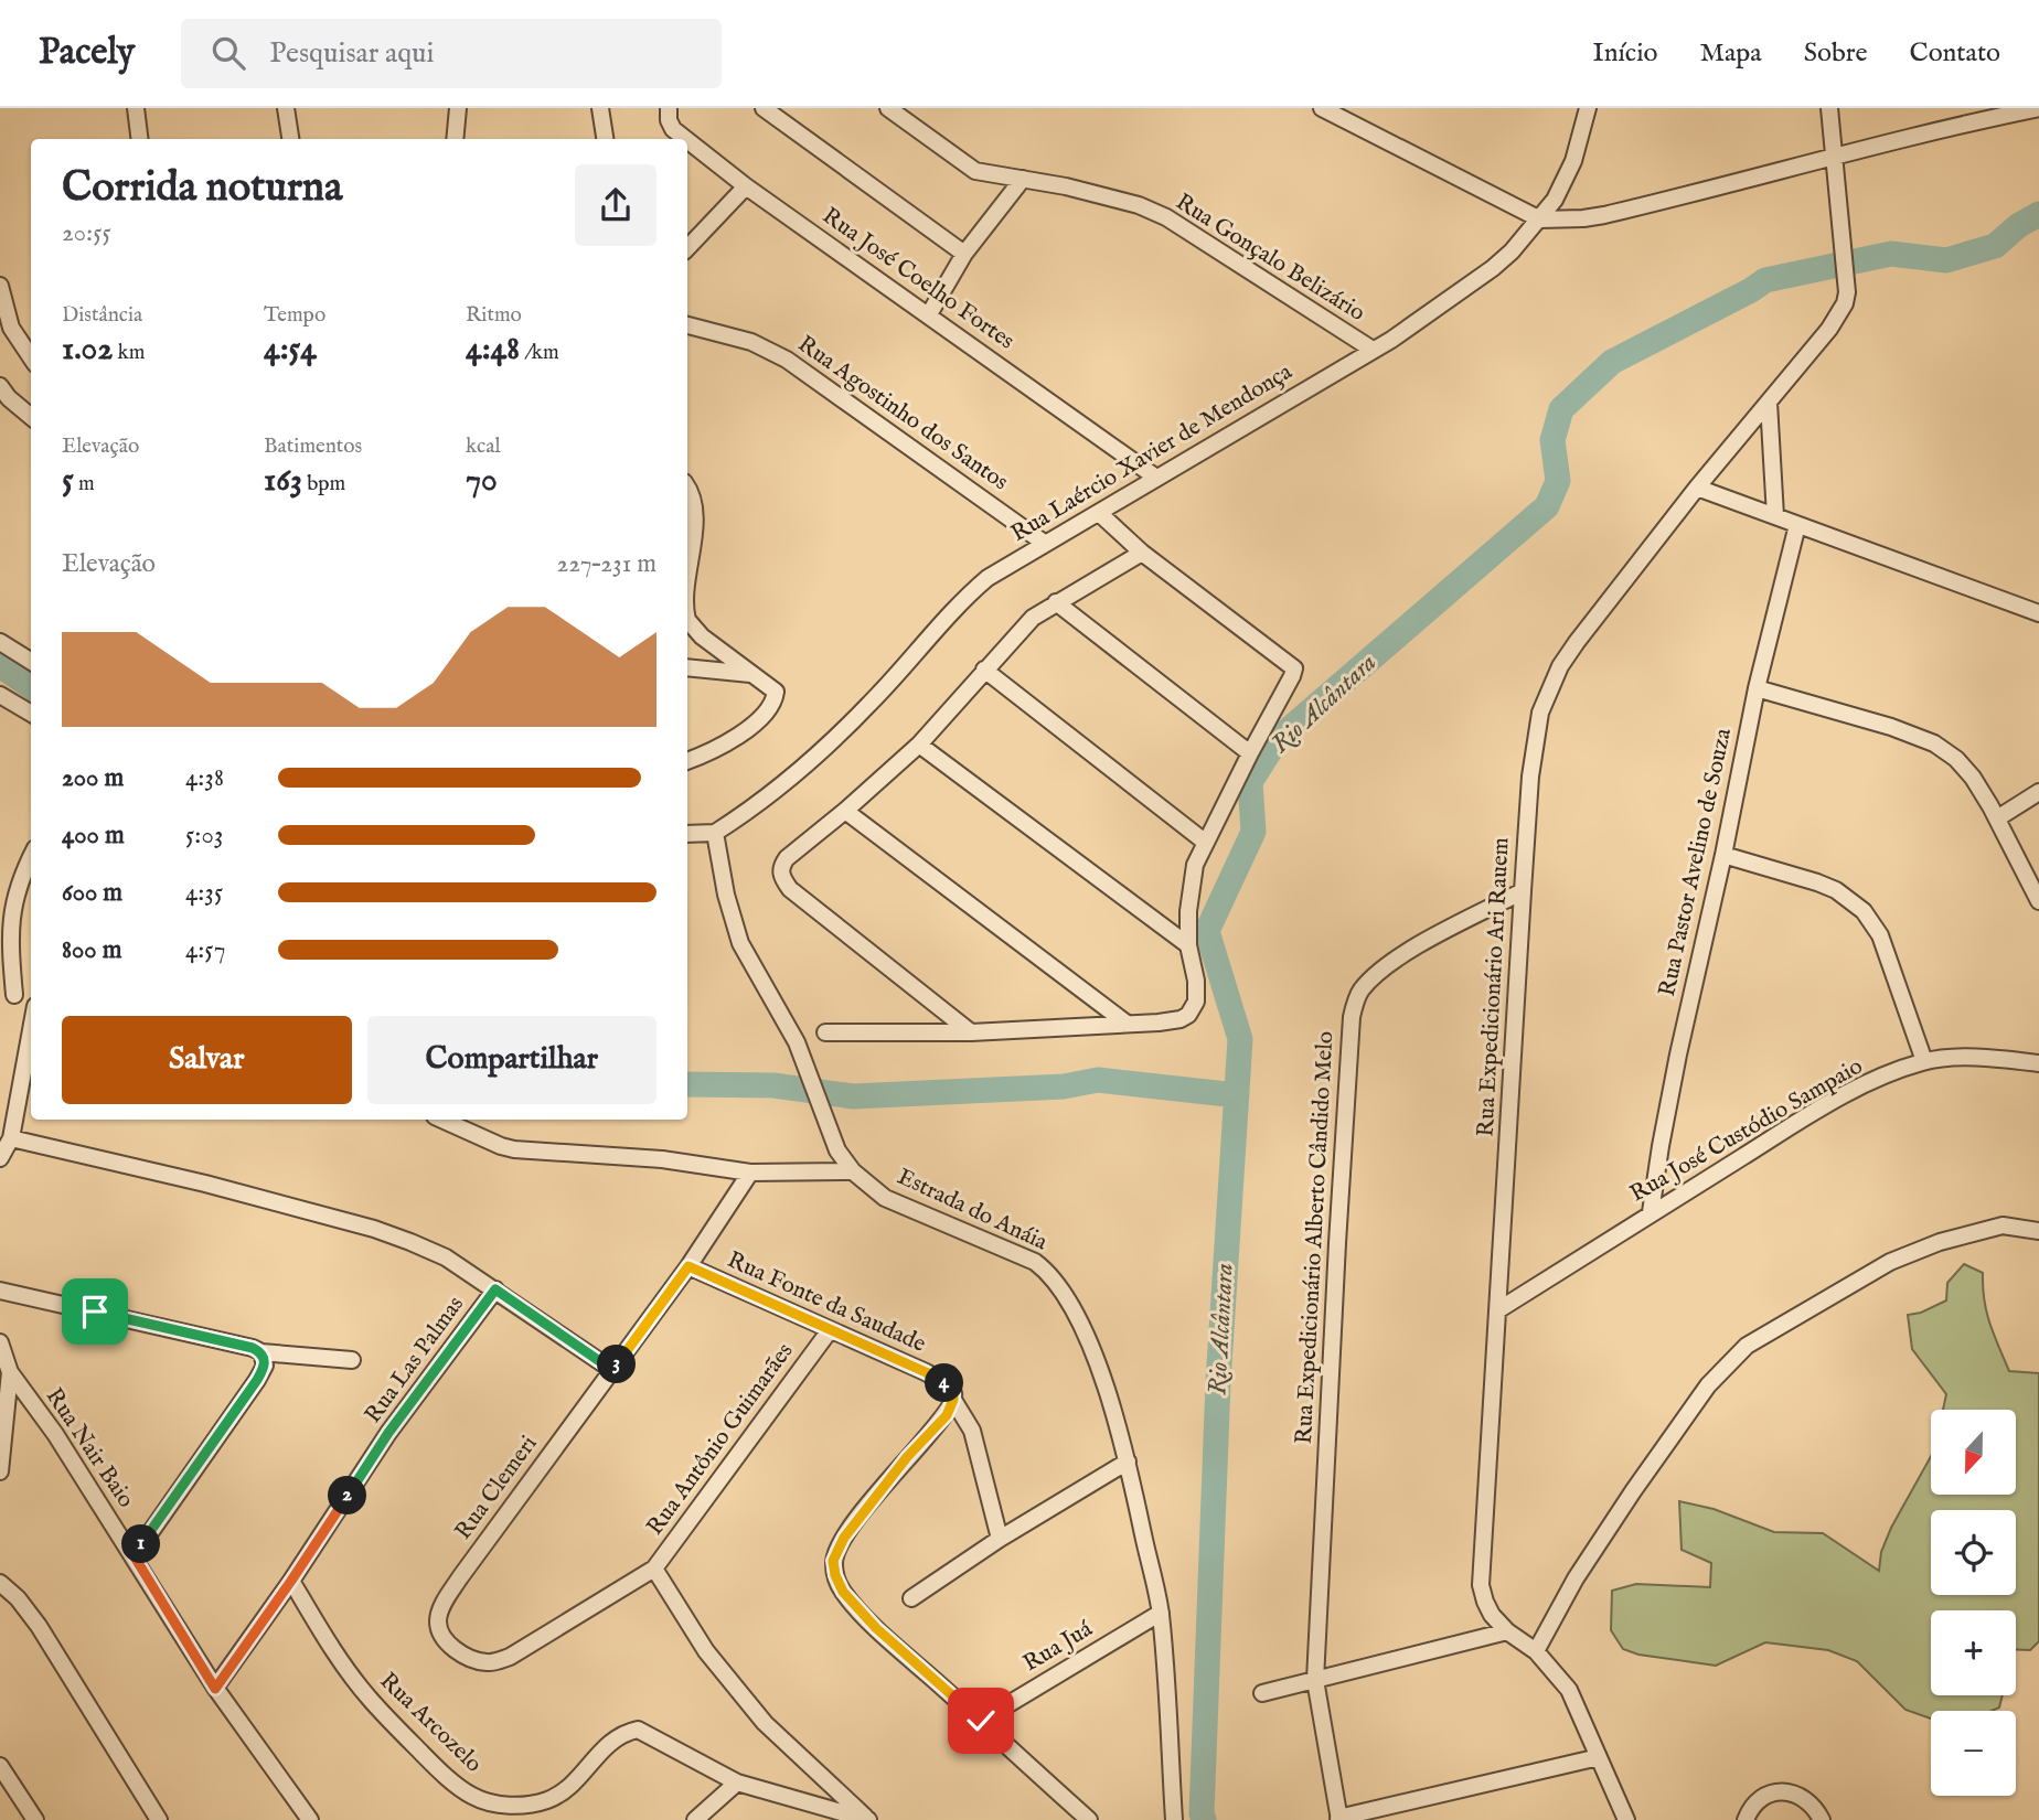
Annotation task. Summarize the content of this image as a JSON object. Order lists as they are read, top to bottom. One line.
{"streets":{"street":["Rua Gonçalo Belizário","Rua José Coelho Fortes","Rua Agostinho dos Santos","Rua Laércio Xavier de Mendonça","Rua Pastor Avelino de Souza","Rua Expedicionário Ari Rauem","Rua José Custódio Sampaio","Estrada do Anáia","Rua Expedicionário Alberto Cândido Melo","Rua Fonte da Saudade","Rua Las Palmas","Rua Antônio Guimarães","Rua Nair Baio","Rua Clemeri","Rua Juá","Rua Arcozelo"]},"crossings":[["Rua Gonçalo Belizário","Rua Laércio Xavier de Mendonça"],["Rua José Coelho Fortes","Rua Laércio Xavier de Mendonça"],["Rua Agostinho dos Santos","Rua Laércio Xavier de Mendonça"],["Rua Laércio Xavier de Mendonça","Estrada do Anáia"],["Rua Pastor Avelino de Souza","Rua José Custódio Sampaio"],["Rua Expedicionário Ari Rauem","Rua José Custódio Sampaio"],["Rua Expedicionário Ari Rauem","Rua Expedicionário Alberto Cândido Melo"],["Estrada do Anáia","Rua Juá"],["Rua Fonte da Saudade","Rua Antônio Guimarães"],["Rua Fonte da Saudade","Rua Clemeri"],["Rua Las Palmas","Rua Nair Baio"],["Rua Las Palmas","Rua Arcozelo"],["Rua Antônio Guimarães","Rua Clemeri"],["Rua Antônio Guimarães","Rua Arcozelo"]],"water":["Rio Alcântara"],"north":"bottom","page":{"header":"Pacely","search":"Pesquisar aqui","nav":["Início","Mapa","Sobre","Contato"],"heading":["Corrida noturna","20:55"],"stats":[["Distância","1.02 km"],["Tempo","4:54"],["Ritmo","4:48 /km"],["Elevação","5 m"],["Batimentos","163 bpm"],["kcal","70"]],"chart":["Elevação","227–231 m"],"list":[{"name":"200 m","note":"4:38"},{"name":"400 m","note":"5:03"},{"name":"600 m","note":"4:35"},{"name":"800 m","note":"4:57"}],"buttons":["Salvar","Compartilhar"],"pins":["3","4","2","1"],"map_buttons":["+","−"]}}
